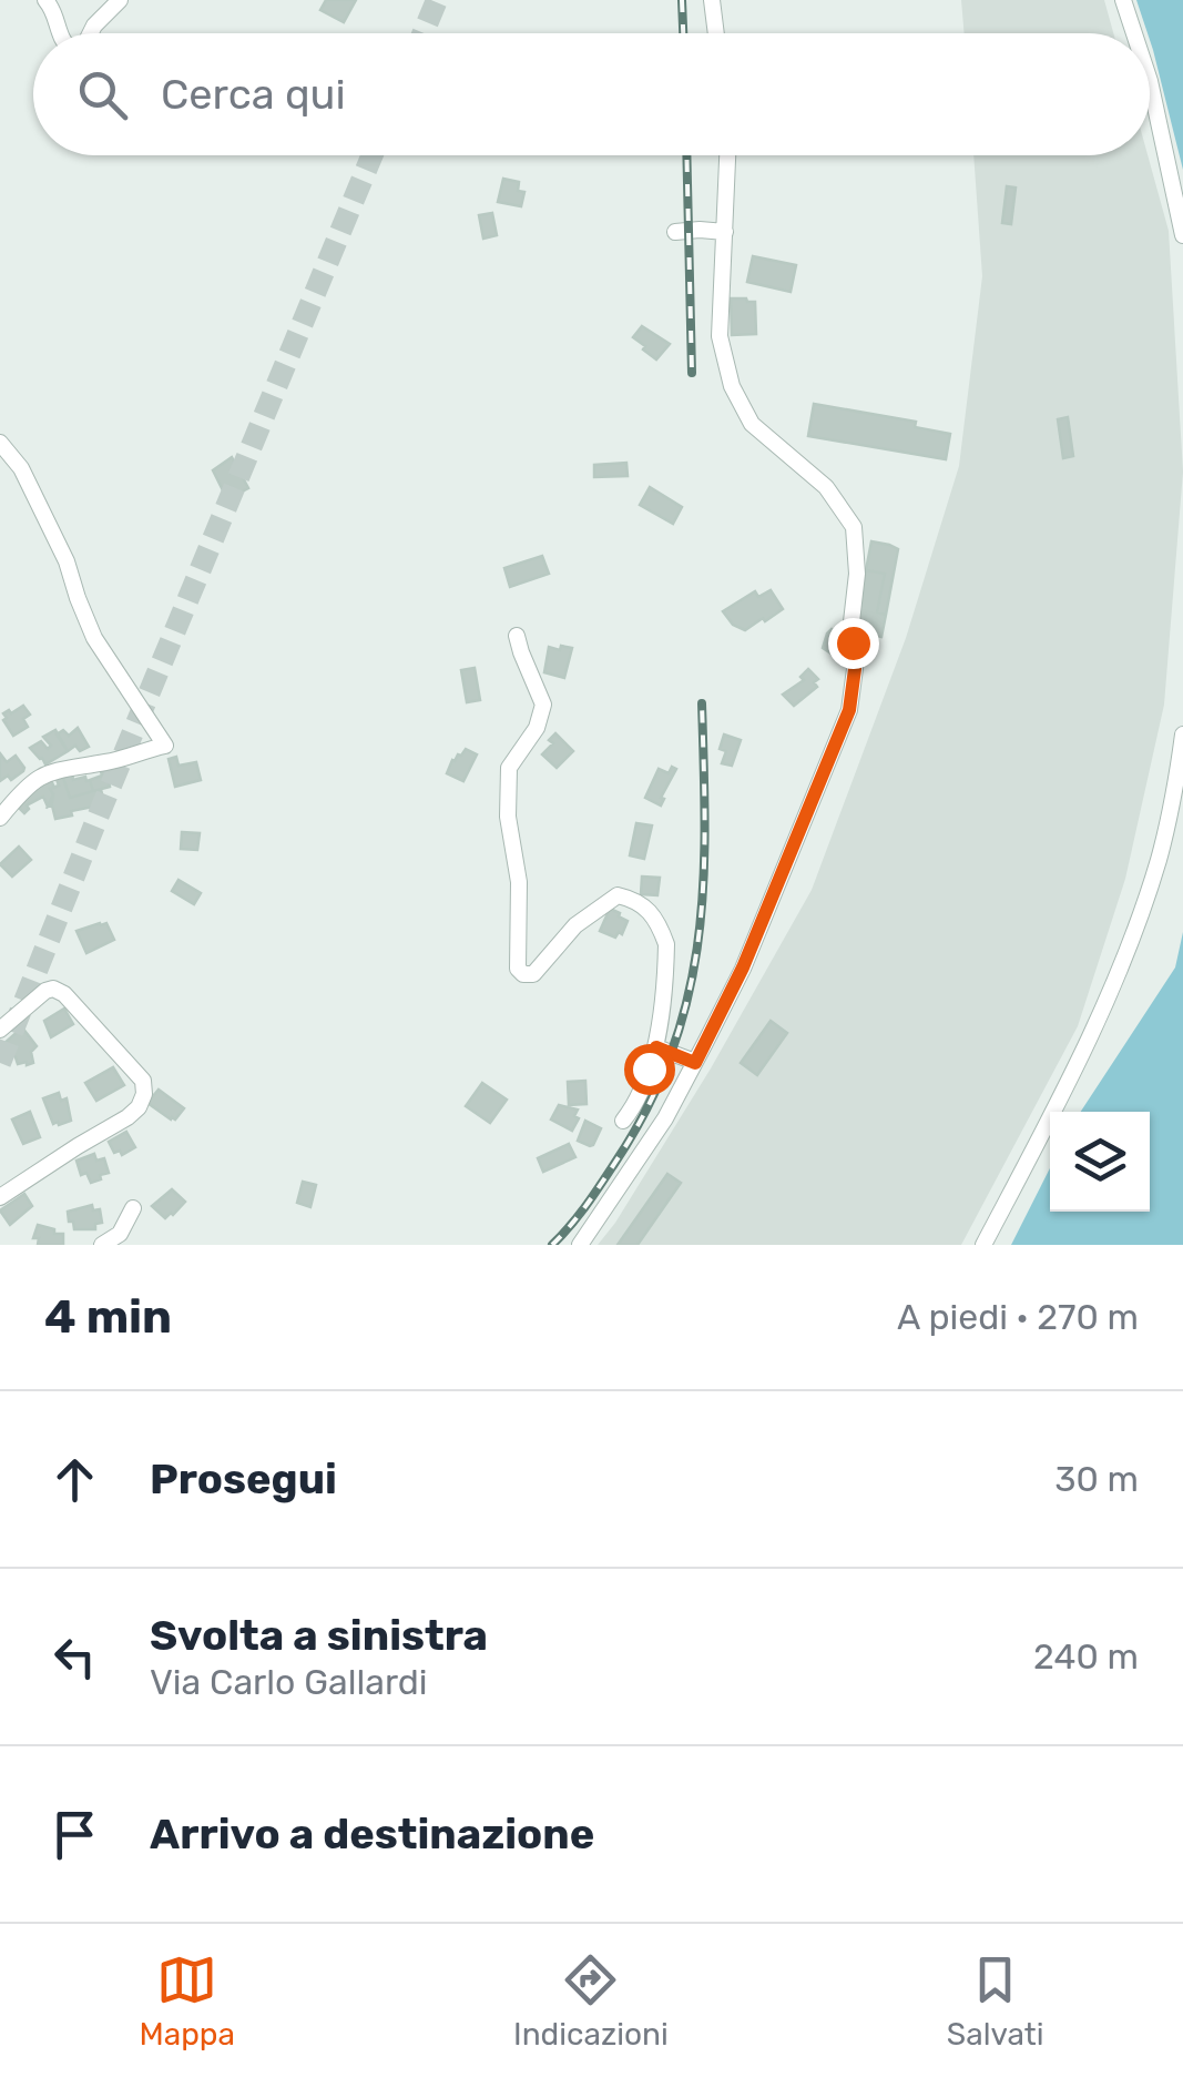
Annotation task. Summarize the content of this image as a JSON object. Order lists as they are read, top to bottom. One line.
{"page":{"search":"Cerca qui","heading":["4 min","A piedi · 270 m"],"list":[["Prosegui","30 m"],["Svolta a sinistra","Via Carlo Gallardi","240 m"],"Arrivo a destinazione"],"nav":["Mappa","Indicazioni","Salvati"]}}
